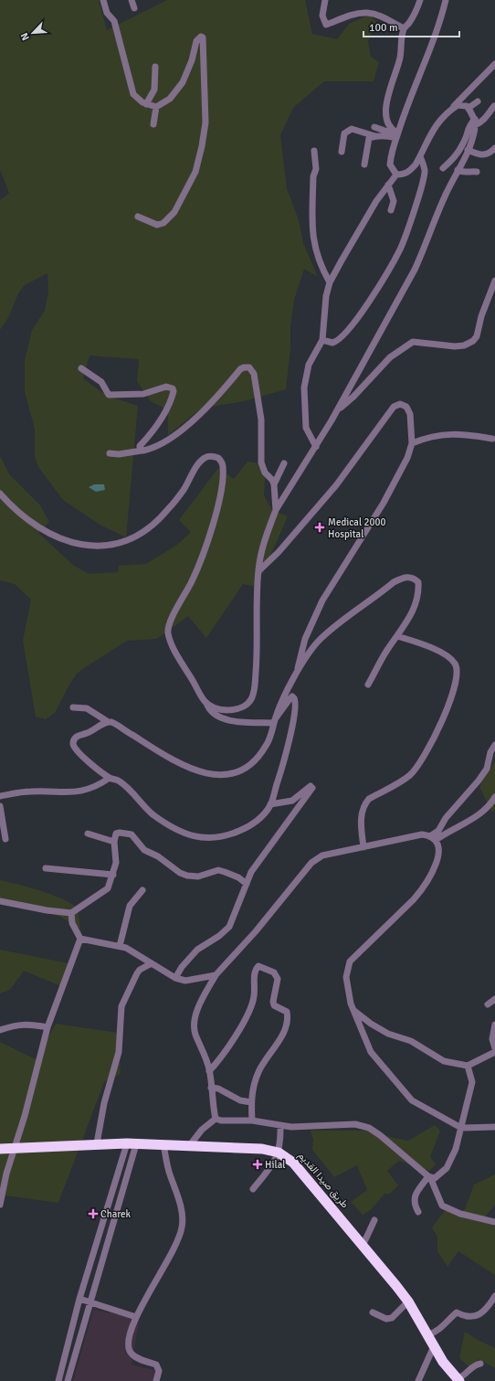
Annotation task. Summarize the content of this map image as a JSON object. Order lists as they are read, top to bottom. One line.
{"streets":{"highway":["طريق صيدا القديم"]},"places":{"health":["Medical 2000 Hospital","Hilal","Charek"]},"scale_bar":"100 m","north":"bottom left"}
